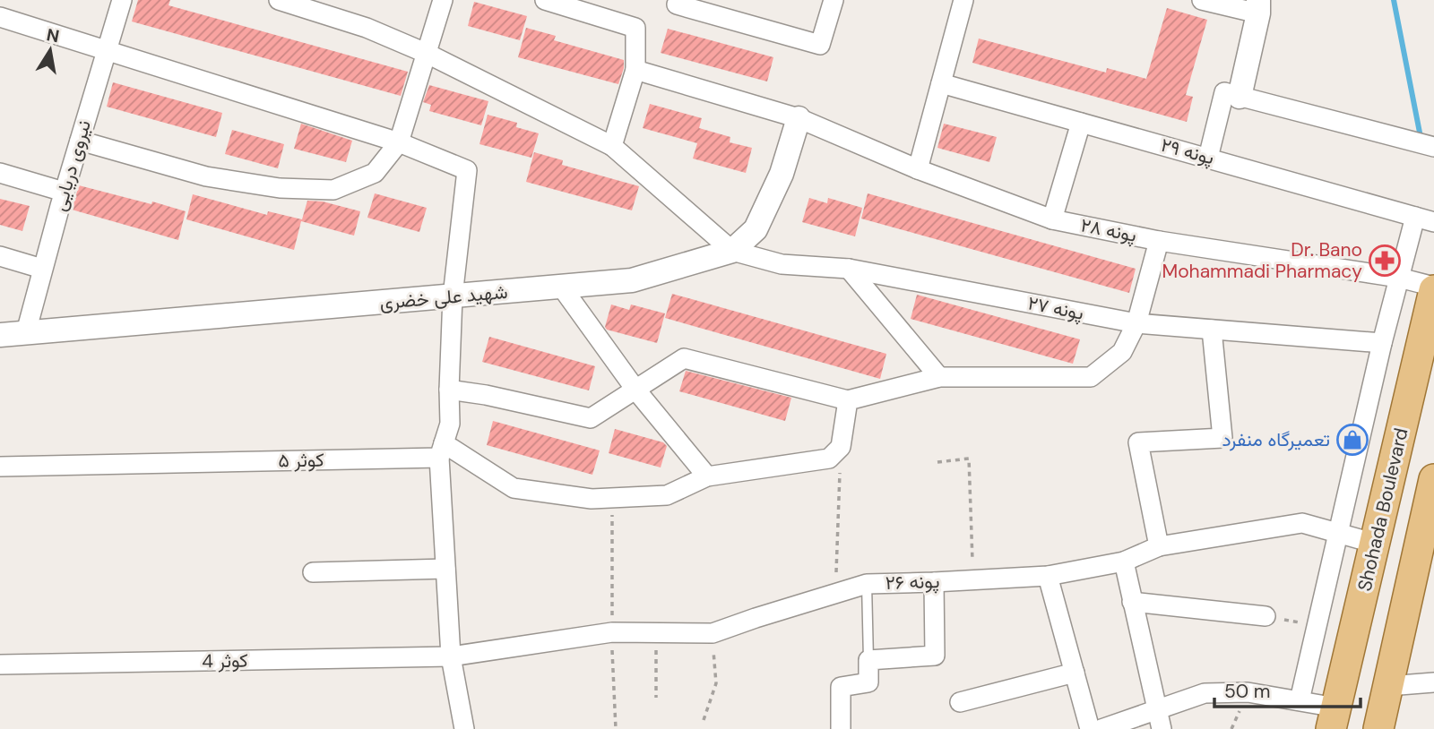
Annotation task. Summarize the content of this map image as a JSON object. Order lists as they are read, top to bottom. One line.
{"streets":{"main road":["Shohada Boulevard"],"street":["پونه ۲۹","نیروی دریایی","پونه ۲۸","شهید علی خضری","پونه ۲۷","کوثر ۵","پونه ۲۶","کوثر 4"]},"crossings":[["نیروی دریایی","شهید علی خضری"],["پونه ۲۸","شهید علی خضری"],["پونه ۲۸","Shohada Boulevard"],["شهید علی خضری","پونه ۲۷"],["Shohada Boulevard","پونه ۲۶"],["پونه ۲۶","کوثر 4"]],"places":{"pharmacy":["Dr. Bano Mohammadi Pharmacy"],"shop":["تعمیرگاه منفرد"]},"scale_bar":"50 m","north":"top"}
